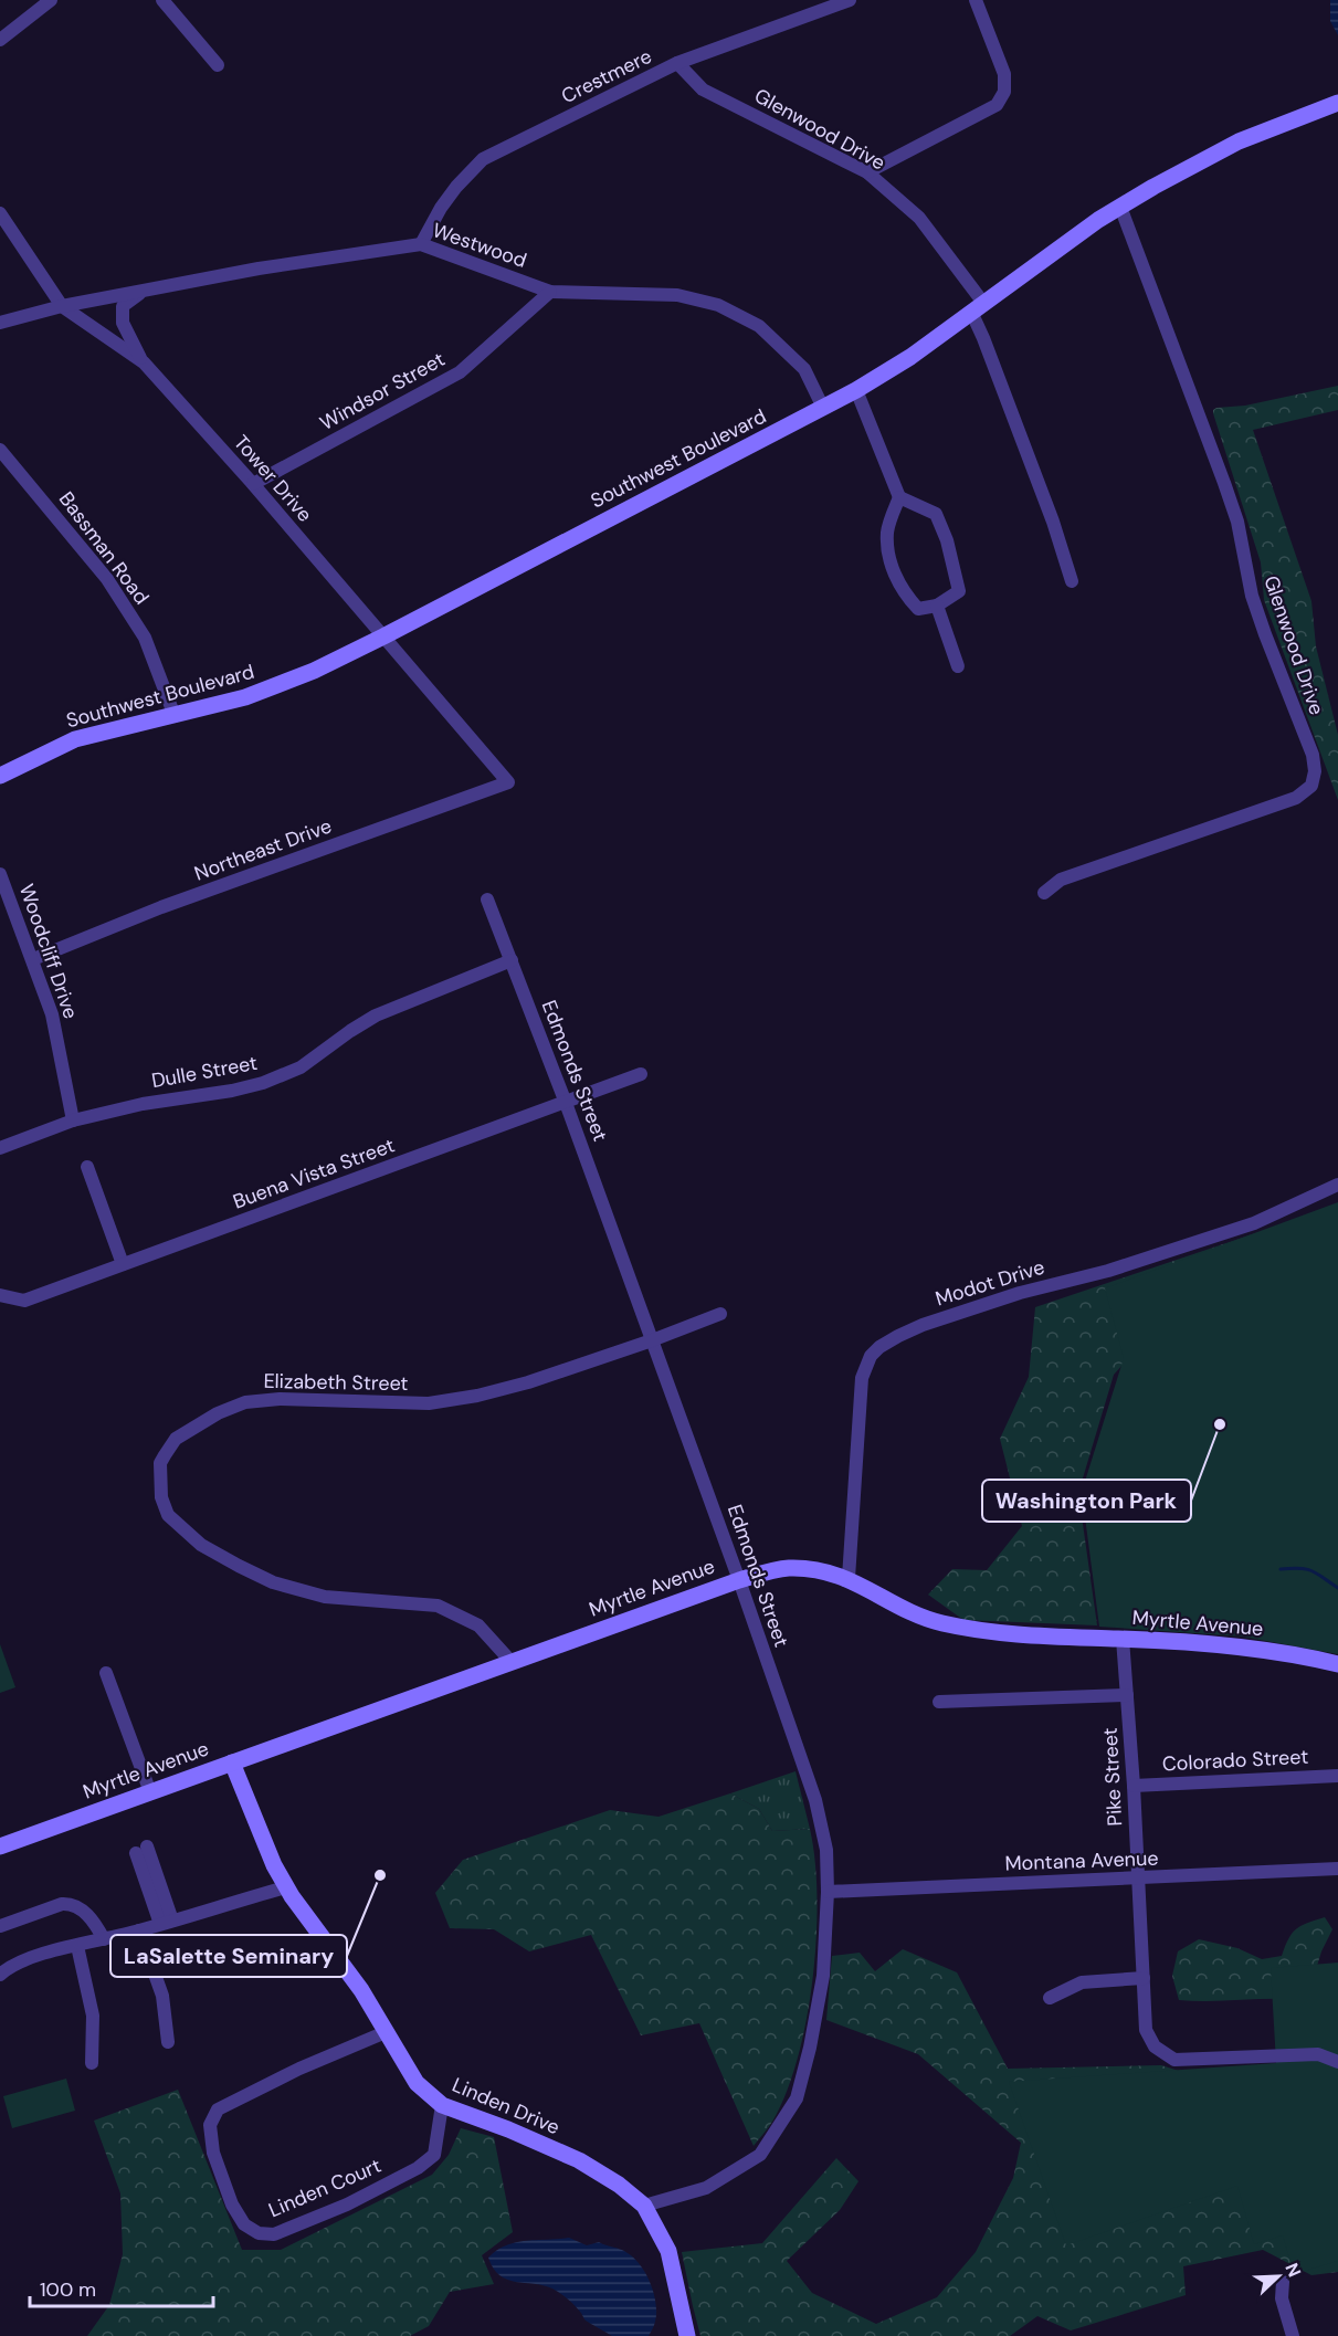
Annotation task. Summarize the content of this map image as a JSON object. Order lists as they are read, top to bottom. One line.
{"streets":{"street":["Crestmere","Glenwood Drive","Westwood","Windsor Street","Southwest Boulevard","Tower Drive","Bassman Road","Northeast Drive","Woodcliff Drive","Edmonds Street","Dulle Street","Buena Vista Street","Modot Drive","Elizabeth Street","Myrtle Avenue","Colorado Street","Pike Street","Montana Avenue","Linden Drive","Linden Court"]},"crossings":[["Crestmere","Glenwood Drive"],["Crestmere","Westwood"],["Glenwood Drive","Southwest Boulevard"],["Westwood","Windsor Street"],["Westwood","Southwest Boulevard"],["Westwood","Tower Drive"],["Windsor Street","Tower Drive"],["Southwest Boulevard","Tower Drive"],["Southwest Boulevard","Bassman Road"],["Tower Drive","Northeast Drive"],["Northeast Drive","Woodcliff Drive"],["Woodcliff Drive","Dulle Street"],["Edmonds Street","Dulle Street"],["Edmonds Street","Buena Vista Street"],["Edmonds Street","Elizabeth Street"],["Edmonds Street","Myrtle Avenue"],["Edmonds Street","Montana Avenue"],["Edmonds Street","Linden Drive"],["Modot Drive","Myrtle Avenue"],["Elizabeth Street","Myrtle Avenue"],["Myrtle Avenue","Pike Street"],["Myrtle Avenue","Linden Drive"],["Colorado Street","Pike Street"],["Pike Street","Montana Avenue"],["Linden Drive","Linden Court"]],"places":["Washington Park","LaSalette Seminary"],"scale_bar":"100 m","north":"top right"}
